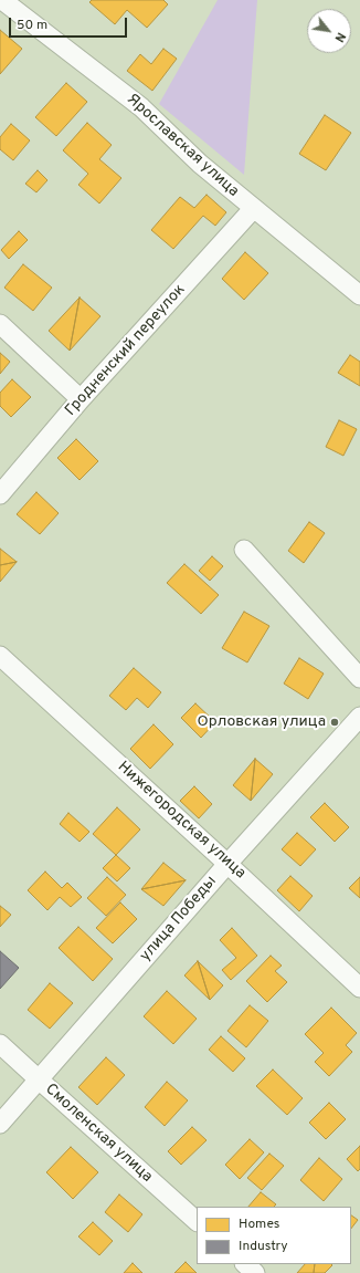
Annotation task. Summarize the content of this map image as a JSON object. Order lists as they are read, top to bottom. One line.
{"streets":{"street":["Ярославская улица","Гродненский переулок","Нижегородская улица","улица Победы","Смоленская улица"]},"crossings":[["Ярославская улица","Гродненский переулок"],["Нижегородская улица","улица Победы"],["улица Победы","Смоленская улица"]],"places":["Орловская улица"],"legend":["Homes","Industry"],"scale_bar":"50 m","north":"bottom right"}
